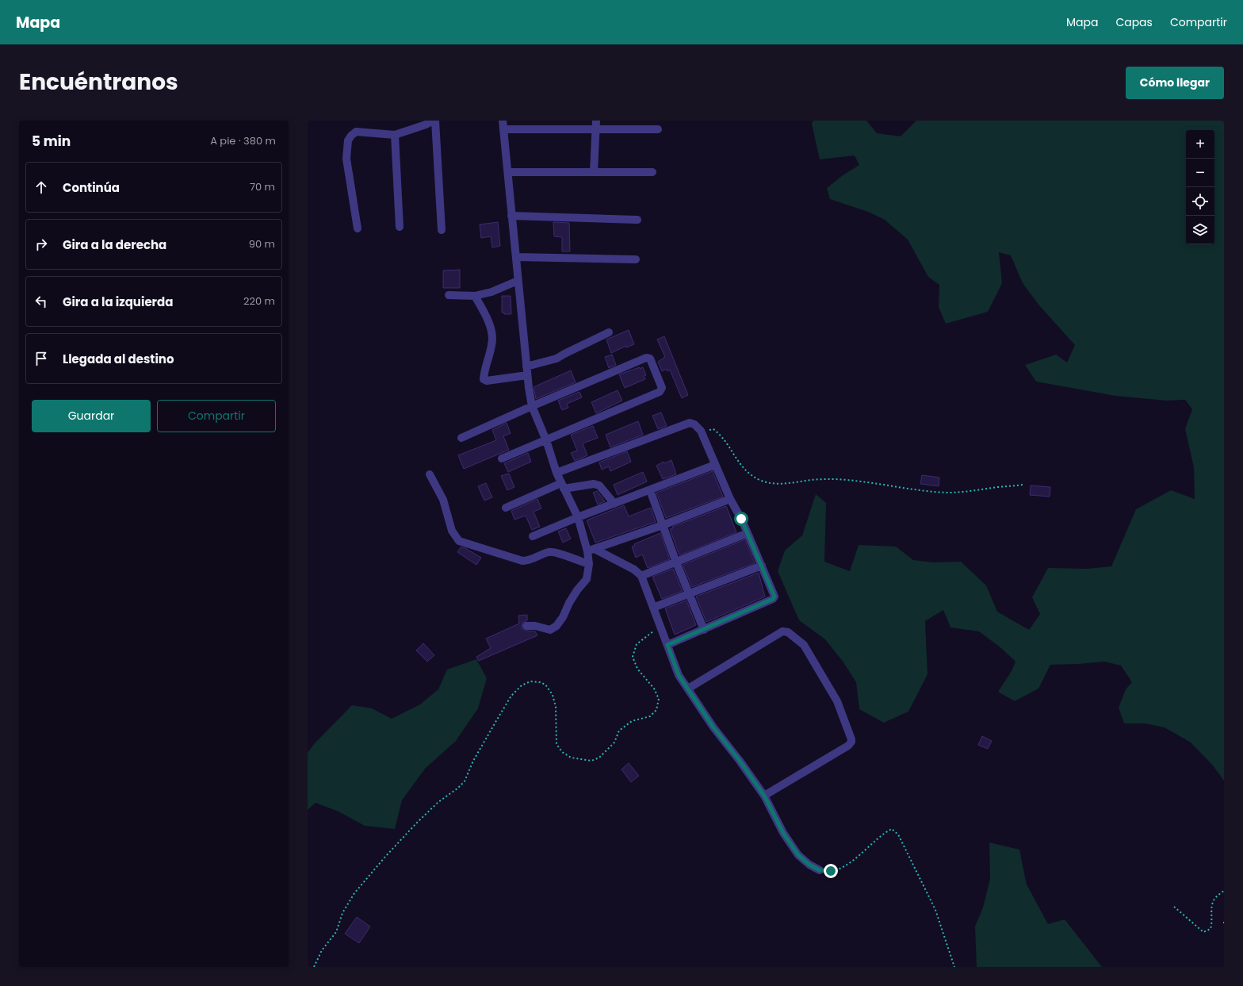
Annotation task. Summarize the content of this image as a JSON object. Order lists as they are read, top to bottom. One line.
{"page":{"header":"Mapa","nav":["Mapa","Capas","Compartir"],"title":"Encuéntranos","buttons":["Cómo llegar",["Guardar","Compartir"]],"heading":["5 min","A pie · 380 m"],"map_buttons":["+","−"],"list":[["Continúa","70 m"],["Gira a la derecha","90 m"],["Gira a la izquierda","220 m"],"Llegada al destino"]}}
